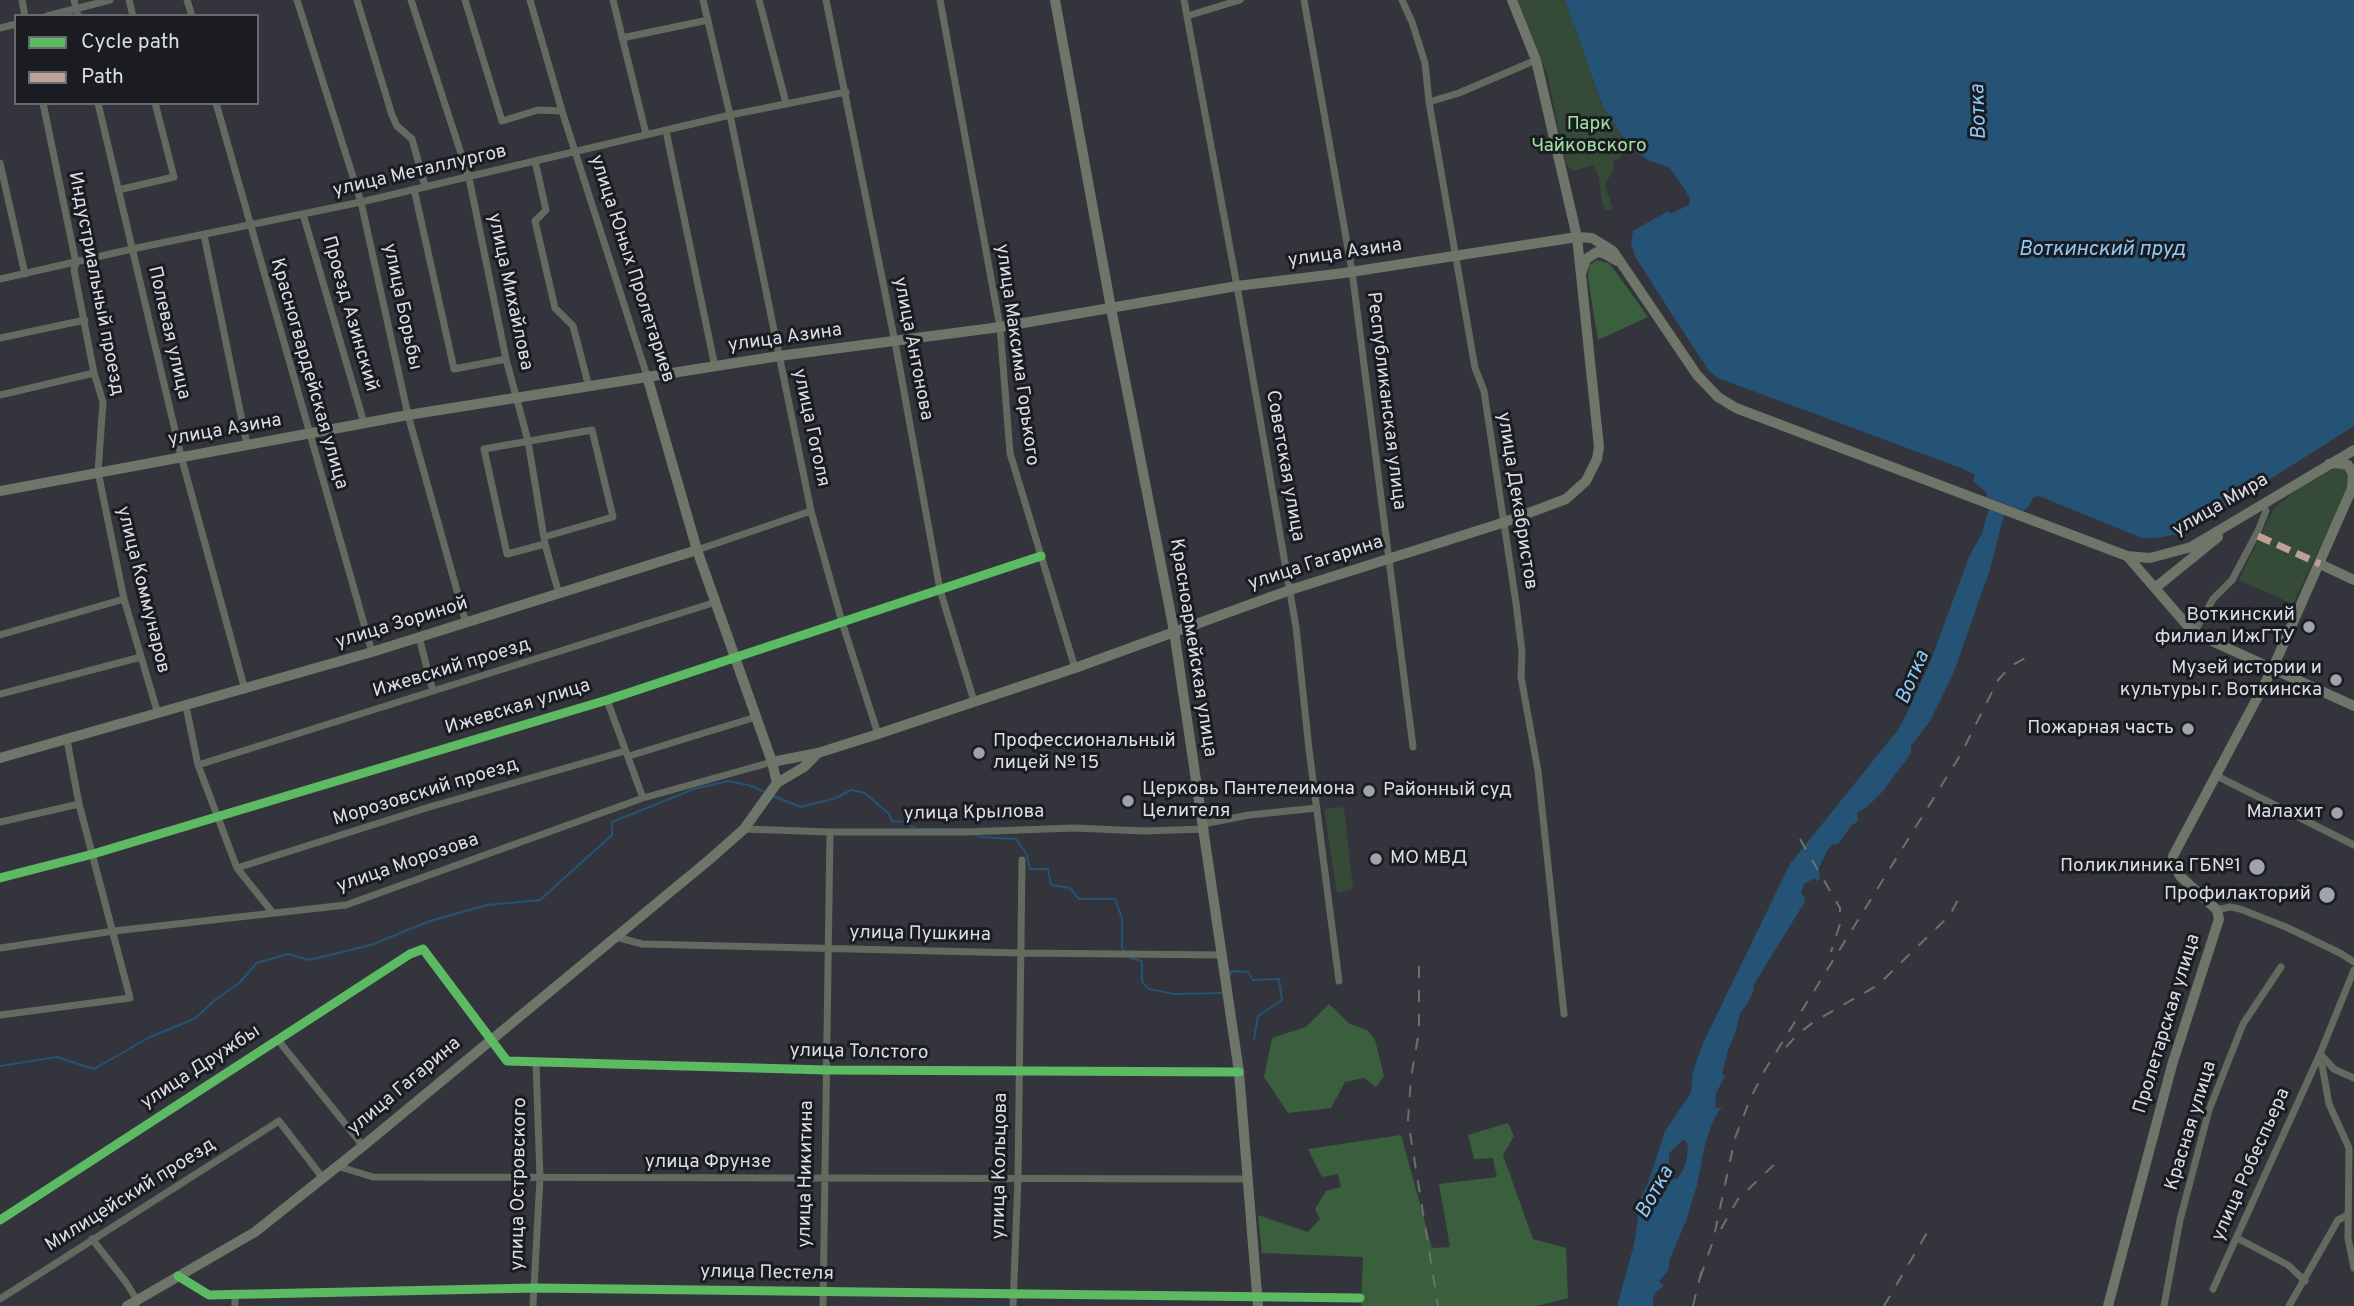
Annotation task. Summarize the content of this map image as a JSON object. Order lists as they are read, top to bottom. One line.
{"streets":{"main road":["улица Азина","улица Юных Пролетариев","улица Мира","улица Гагарина","улица Зориной","Красноармейская улица","Пролетарская улица"],"street":["улица Металлургов","Индустриальный проезд","улица Михайлова","улица Борьбы","Проезд Азинский","Полевая улица","улица Антонова","улица Максима Горького","Красногвардейская улица","Республиканская улица","улица Гоголя","Советская улица","улица Декабристов","улица Коммунаров","Ижевский проезд","Ижевская улица","Морозовский проезд","улица Крылова","улица Морозова","улица Пушкина","улица Толстого","улица Дружбы","Красная улица","улица Фрунзе","улица Робеспьера","улица Кольцова","улица Никитина","улица Островского","Милицейский проезд","улица Пестеля"]},"crossings":[["улица Металлургов","улица Юных Пролетариев"],["улица Металлургов","Индустриальный проезд"],["улица Металлургов","улица Михайлова"],["улица Металлургов","улица Борьбы"],["улица Металлургов","Проезд Азинский"],["улица Металлургов","Полевая улица"],["улица Металлургов","улица Антонова"],["улица Металлургов","Красногвардейская улица"],["улица Металлургов","улица Гоголя"],["улица Азина","улица Юных Пролетариев"],["улица Азина","Индустриальный проезд"],["улица Азина","улица Михайлова"],["улица Азина","улица Борьбы"],["улица Азина","Проезд Азинский"],["улица Азина","Полевая улица"],["улица Азина","улица Антонова"],["улица Азина","улица Максима Горького"],["улица Азина","Красногвардейская улица"],["улица Азина","Республиканская улица"],["улица Азина","улица Гоголя"],["улица Азина","Советская улица"],["улица Азина","улица Декабристов"],["улица Азина","улица Гагарина"],["улица Азина","улица Коммунаров"],["улица Азина","Красноармейская улица"],["улица Юных Пролетариев","улица Гагарина"],["улица Юных Пролетариев","улица Зориной"],["улица Юных Пролетариев","Ижевский проезд"],["улица Юных Пролетариев","Ижевская улица"],["улица Юных Пролетариев","Морозовский проезд"],["улица Юных Пролетариев","улица Морозова"],["Индустриальный проезд","улица Коммунаров"],["улица Михайлова","улица Зориной"],["улица Борьбы","улица Зориной"],["Полевая улица","улица Зориной"],["улица Антонова","улица Гагарина"],["улица Антонова","Ижевская улица"],["улица Максима Горького","улица Гагарина"],["улица Максима Горького","Ижевская улица"],["Красногвардейская улица","улица Зориной"],["Республиканская улица","улица Гагарина"],["улица Гоголя","улица Гагарина"],["улица Гоголя","улица Зориной"],["улица Гоголя","Ижевская улица"],["Советская улица","улица Гагарина"],["Советская улица","улица Крылова"],["улица Декабристов","улица Гагарина"],["улица Гагарина","Красноармейская улица"],["улица Гагарина","улица Крылова"],["улица Гагарина","улица Пушкина"],["улица Гагарина","улица Толстого"],["улица Гагарина","улица Дружбы"],["улица Гагарина","улица Фрунзе"],["улица Гагарина","Милицейский проезд"],["улица Гагарина","улица Пестеля"],["улица Коммунаров","улица Зориной"],["Красноармейская улица","улица Крылова"],["Красноармейская улица","улица Пушкина"],["Красноармейская улица","улица Толстого"],["Красноармейская улица","улица Фрунзе"],["Красноармейская улица","улица Пестеля"],["улица Крылова","улица Никитина"],["улица Пушкина","улица Кольцова"],["улица Пушкина","улица Никитина"],["улица Толстого","улица Дружбы"],["улица Толстого","улица Кольцова"],["улица Толстого","улица Никитина"],["улица Толстого","улица Островского"],["улица Фрунзе","улица Кольцова"],["улица Фрунзе","улица Никитина"],["улица Фрунзе","улица Островского"],["улица Кольцова","улица Пестеля"],["улица Никитина","улица Пестеля"],["улица Островского","улица Пестеля"]],"water":["Вотка","Воткинский пруд"],"parks":["Парк Чайковского"],"places":["Воткинский филиал ИжГТУ","Музей истории и культуры г. Воткинска","Пожарная часть","Профессиональный лицей № 15","Районный суд","Церковь Пантелеимона Целителя","Малахит","МО МВД","Поликлиника ГБ№1","Профилакторий"],"legend":["Cycle path","Path"]}
